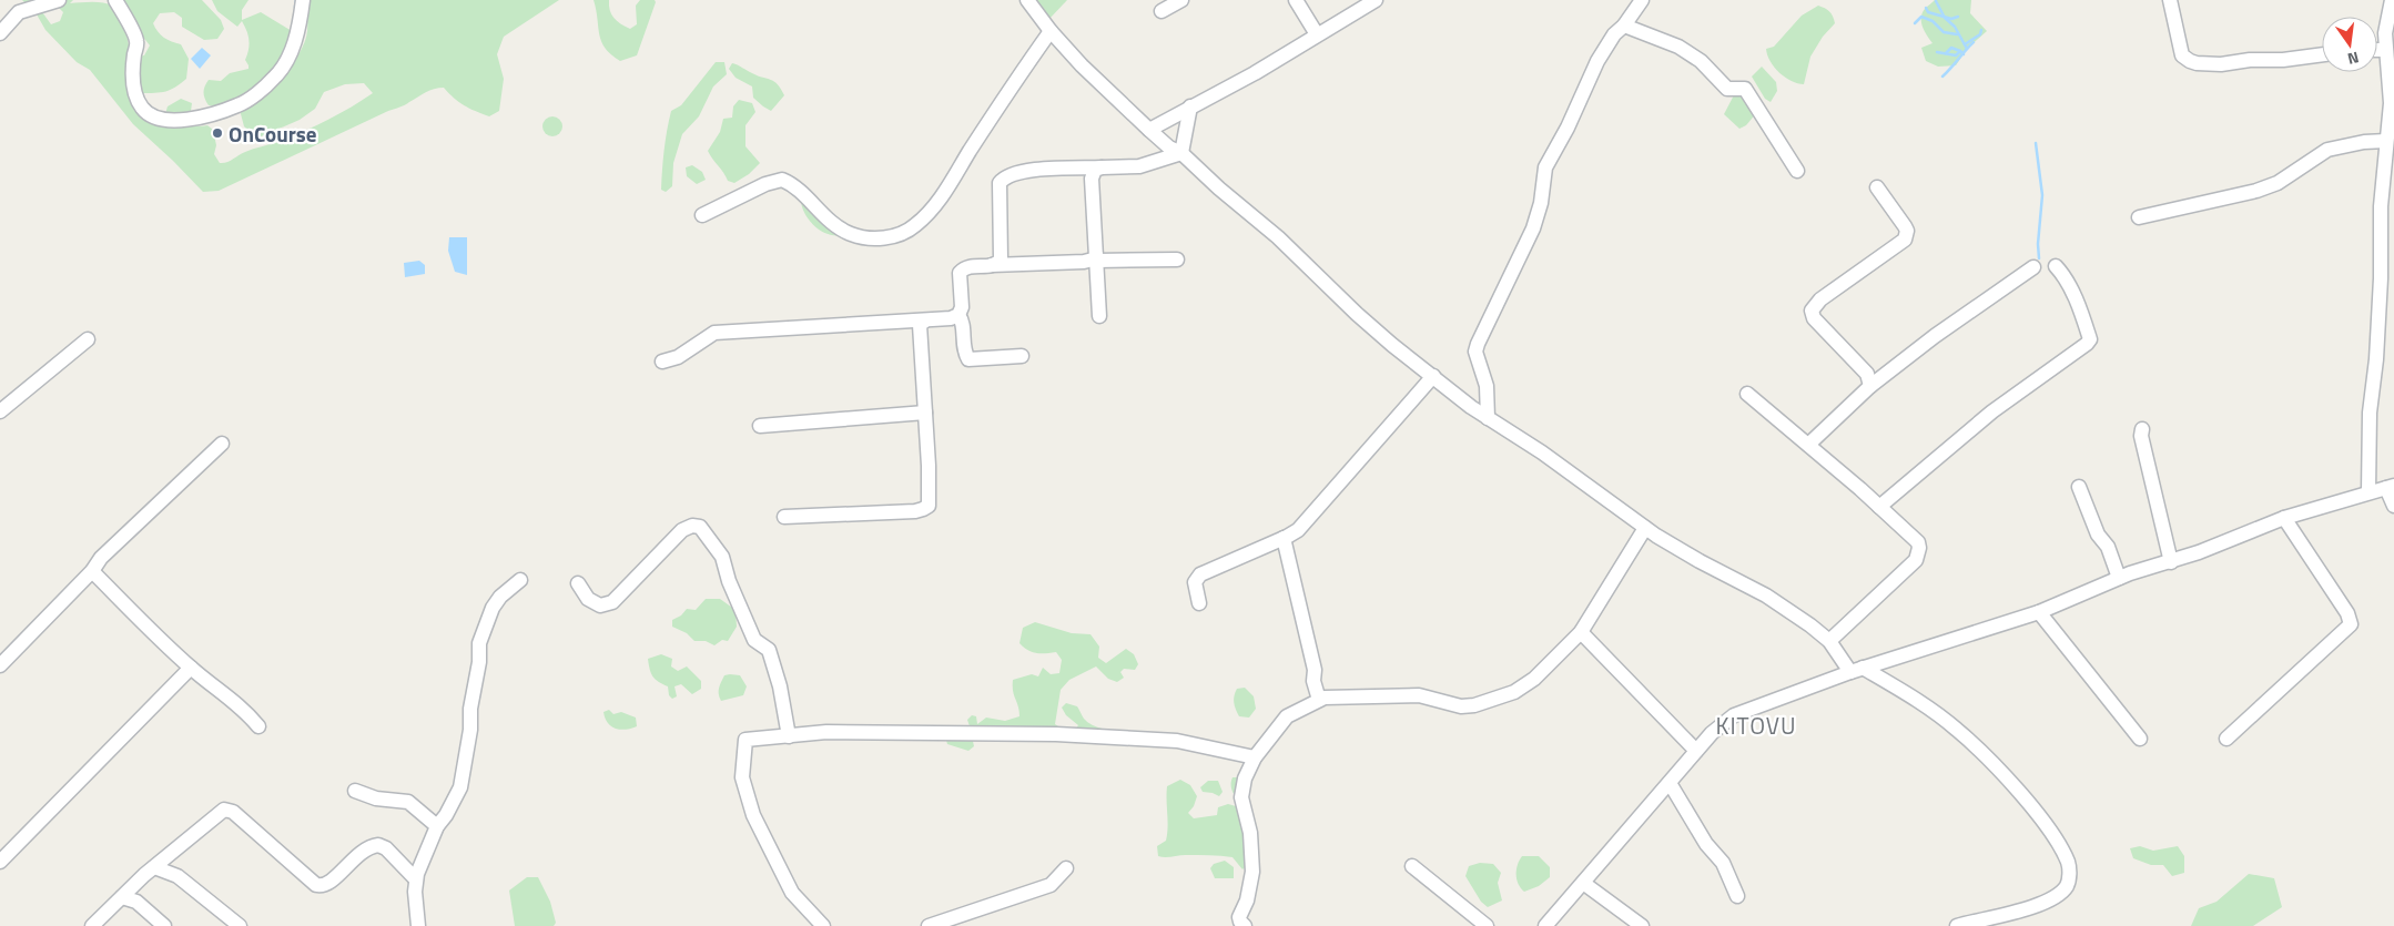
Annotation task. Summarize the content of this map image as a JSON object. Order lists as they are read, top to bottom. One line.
{"districts":["KITOVU"],"places":["OnCourse"],"north":"bottom"}
